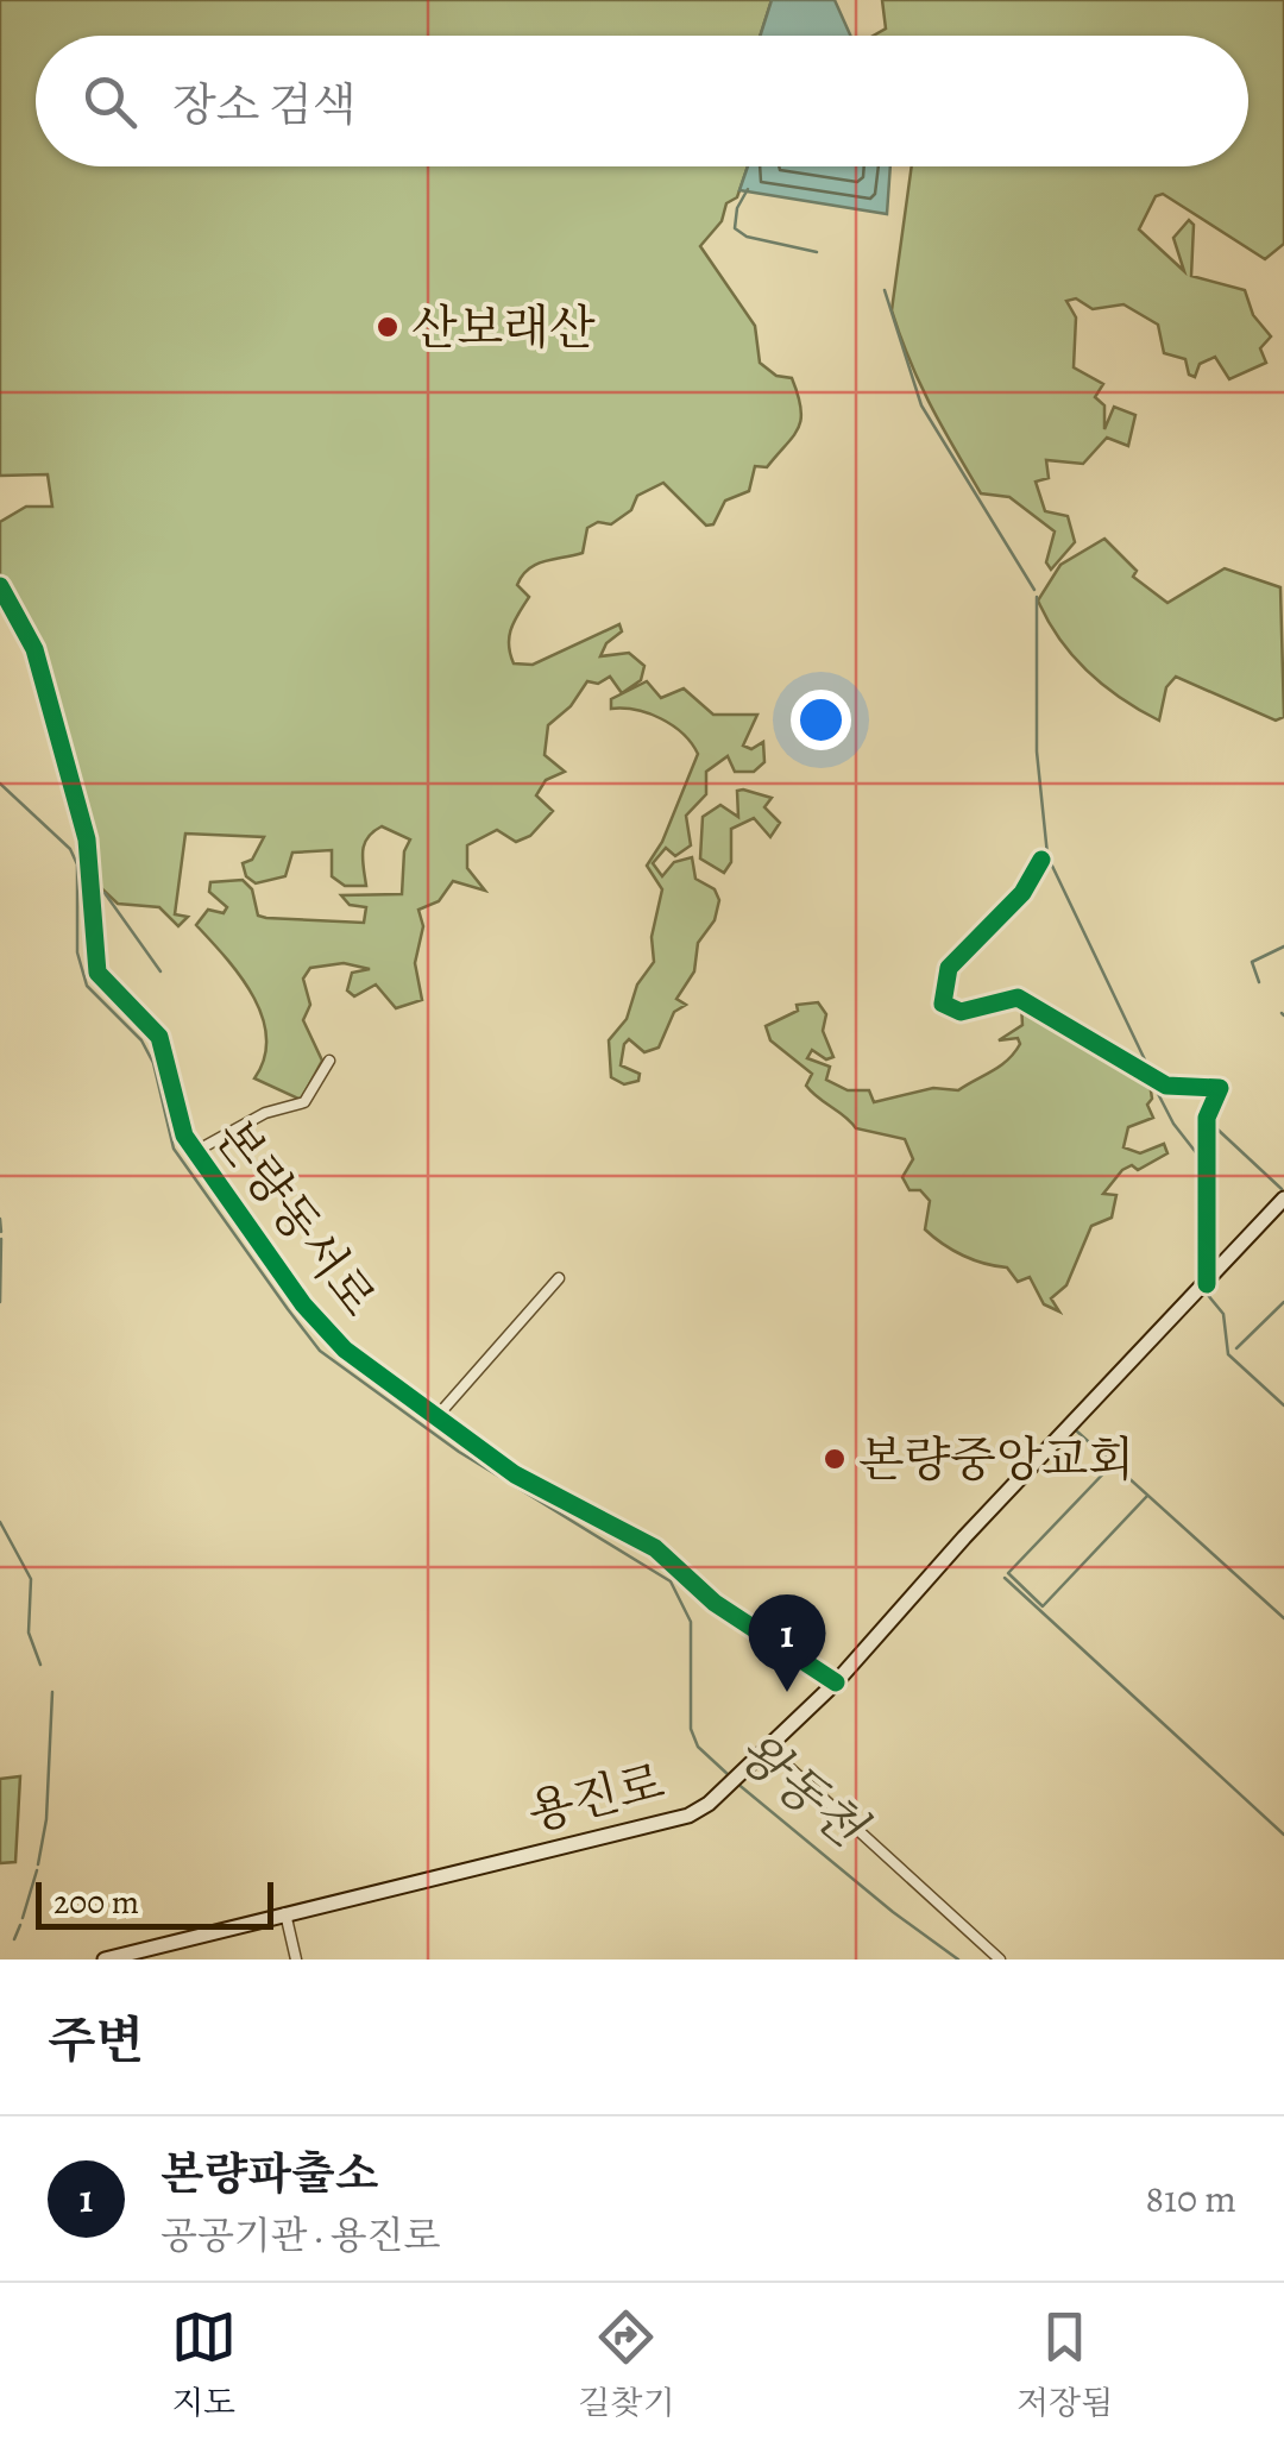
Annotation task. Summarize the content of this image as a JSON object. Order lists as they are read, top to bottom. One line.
{"streets":{"main road":["용진로"],"street":["본량동서로"]},"crossings":[["본량동서로","용진로"]],"water":["왕동천"],"places":["산보래산","본량중앙교회"],"scale_bar":"200 m","page":{"search":"장소 검색","pins":"1","scale":"200 m","heading":"주변","list":[{"mark":"1","name":"본량파출소","note":"공공기관 · 용진로","value":"810 m"}],"nav":["지도","길찾기","저장됨"]}}
